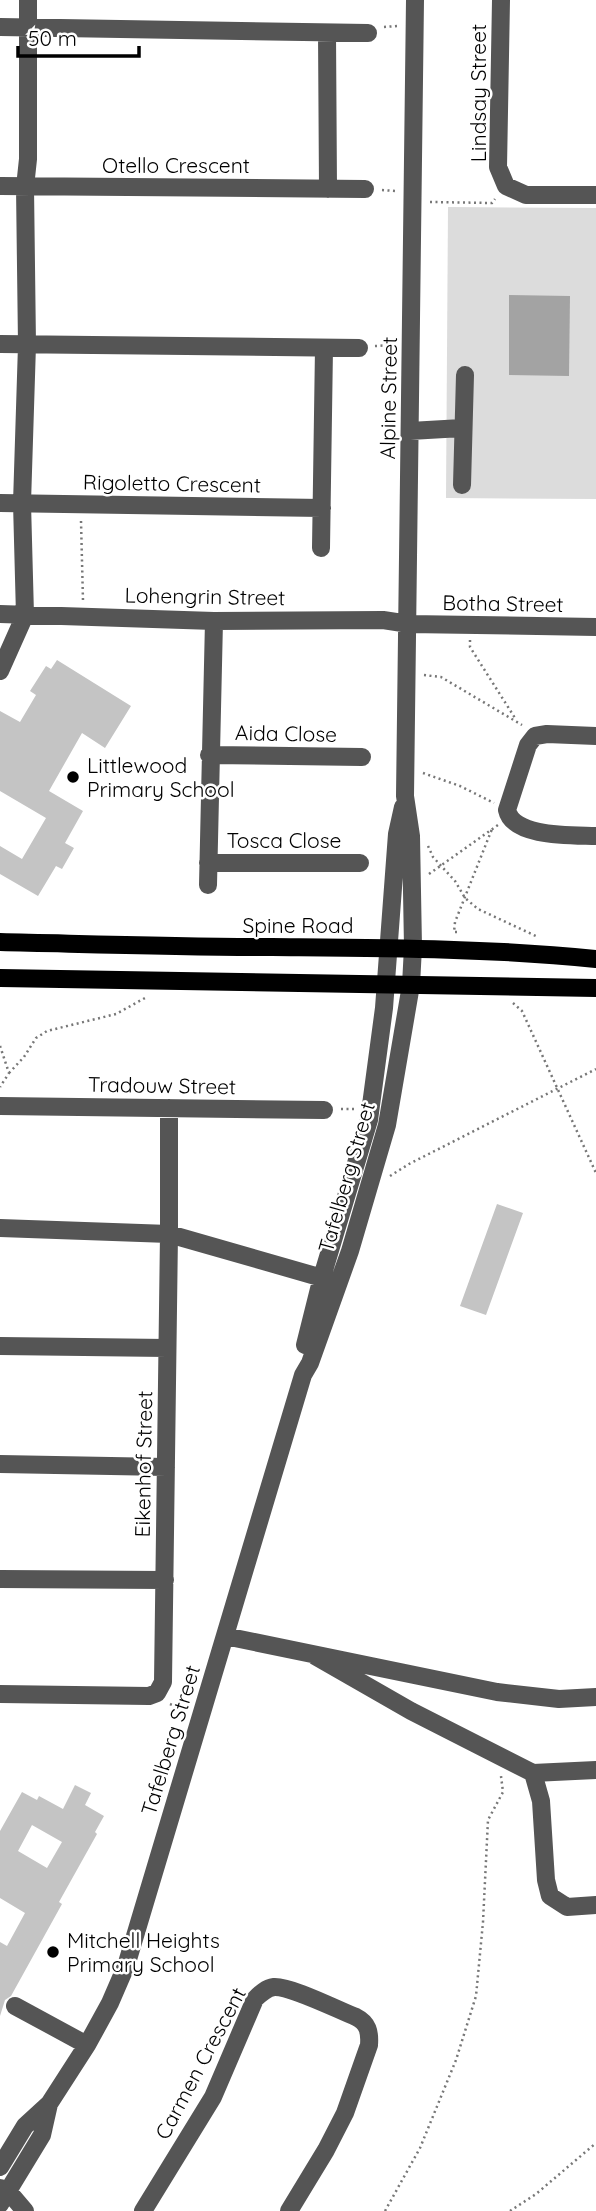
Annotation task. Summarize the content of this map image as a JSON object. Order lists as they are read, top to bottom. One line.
{"streets":{"main road":["Spine Road"],"street":["Lindsay Street","Otello Crescent","Alpine Street","Rigoletto Crescent","Lohengrin Street","Botha Street","Aida Close","Tosca Close","Tradouw Street","Tafelberg Street","Eikenhof Street","Carmen Crescent"]},"crossings":[["Alpine Street","Lohengrin Street"],["Alpine Street","Botha Street"],["Alpine Street","Spine Road"],["Alpine Street","Tafelberg Street"],["Lohengrin Street","Botha Street"],["Spine Road","Tafelberg Street"],["Tradouw Street","Eikenhof Street"]],"places":["Littlewood Primary School","Mitchell Heights Primary School"],"scale_bar":"50 m"}
